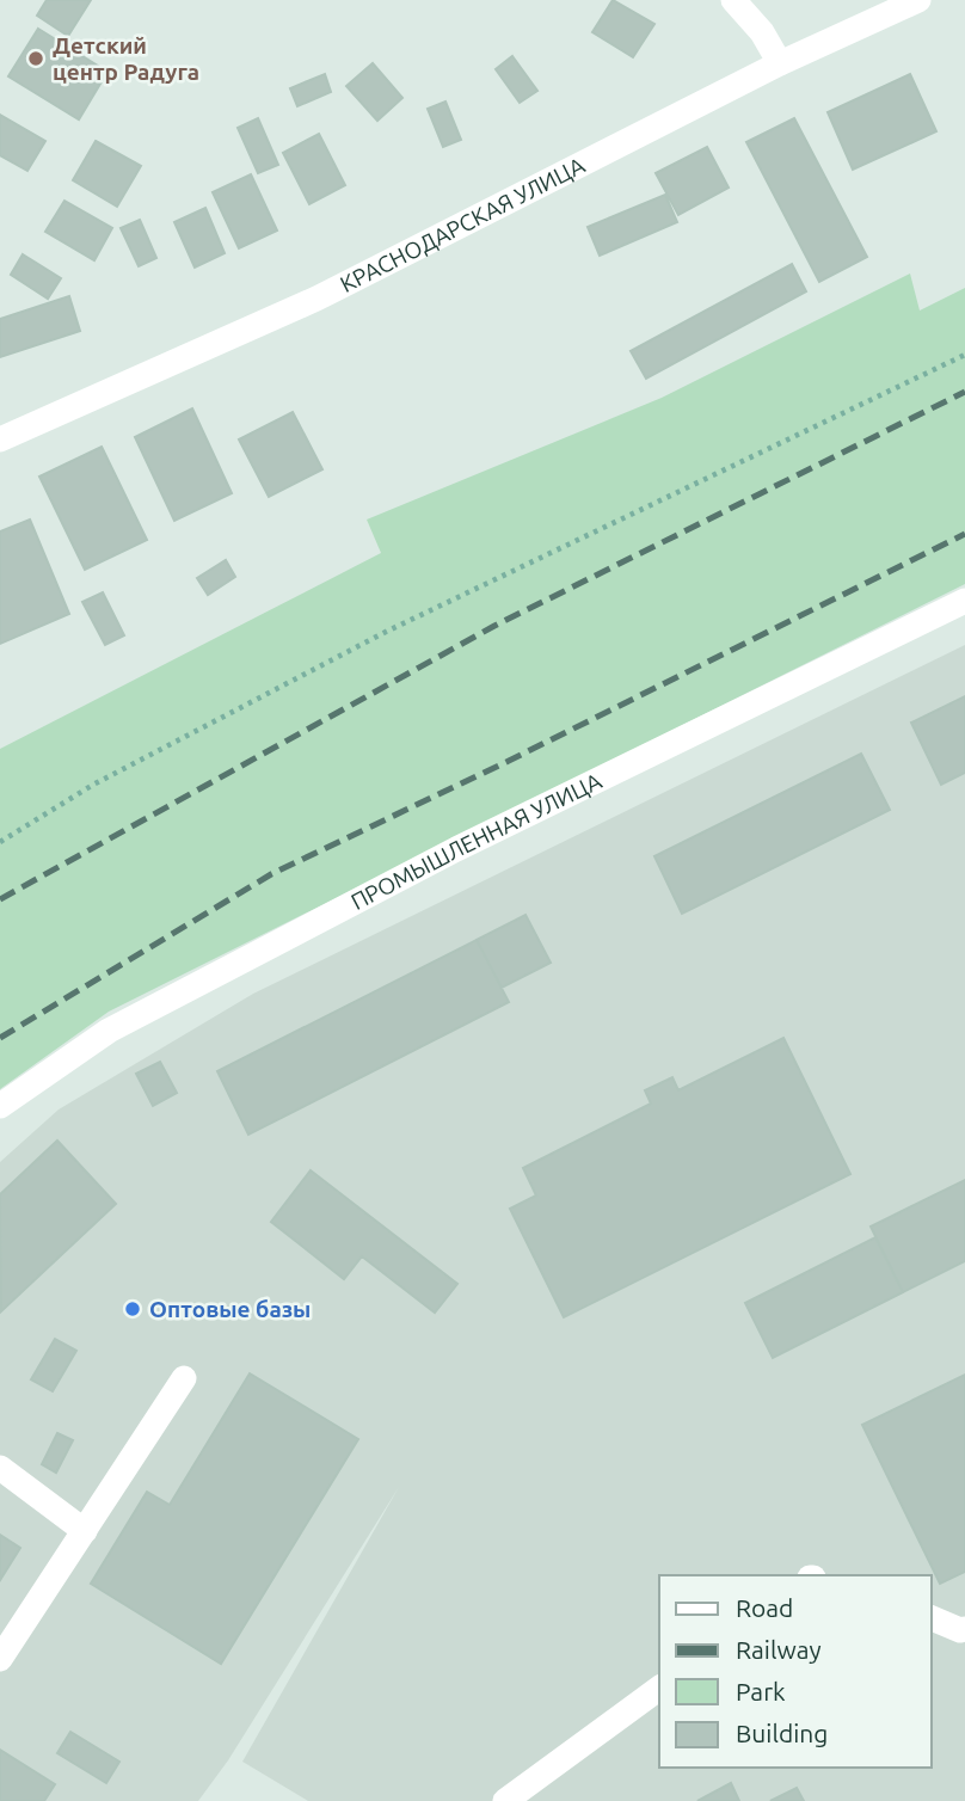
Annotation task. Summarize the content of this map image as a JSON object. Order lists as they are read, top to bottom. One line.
{"streets":{"street":["КРАСНОДАРСКАЯ УЛИЦА","ПРОМЫШЛЕННАЯ УЛИЦА"]},"places":["Детский центр Радуга","Оптовые базы"],"legend":["Road","Railway","Park","Building"]}
